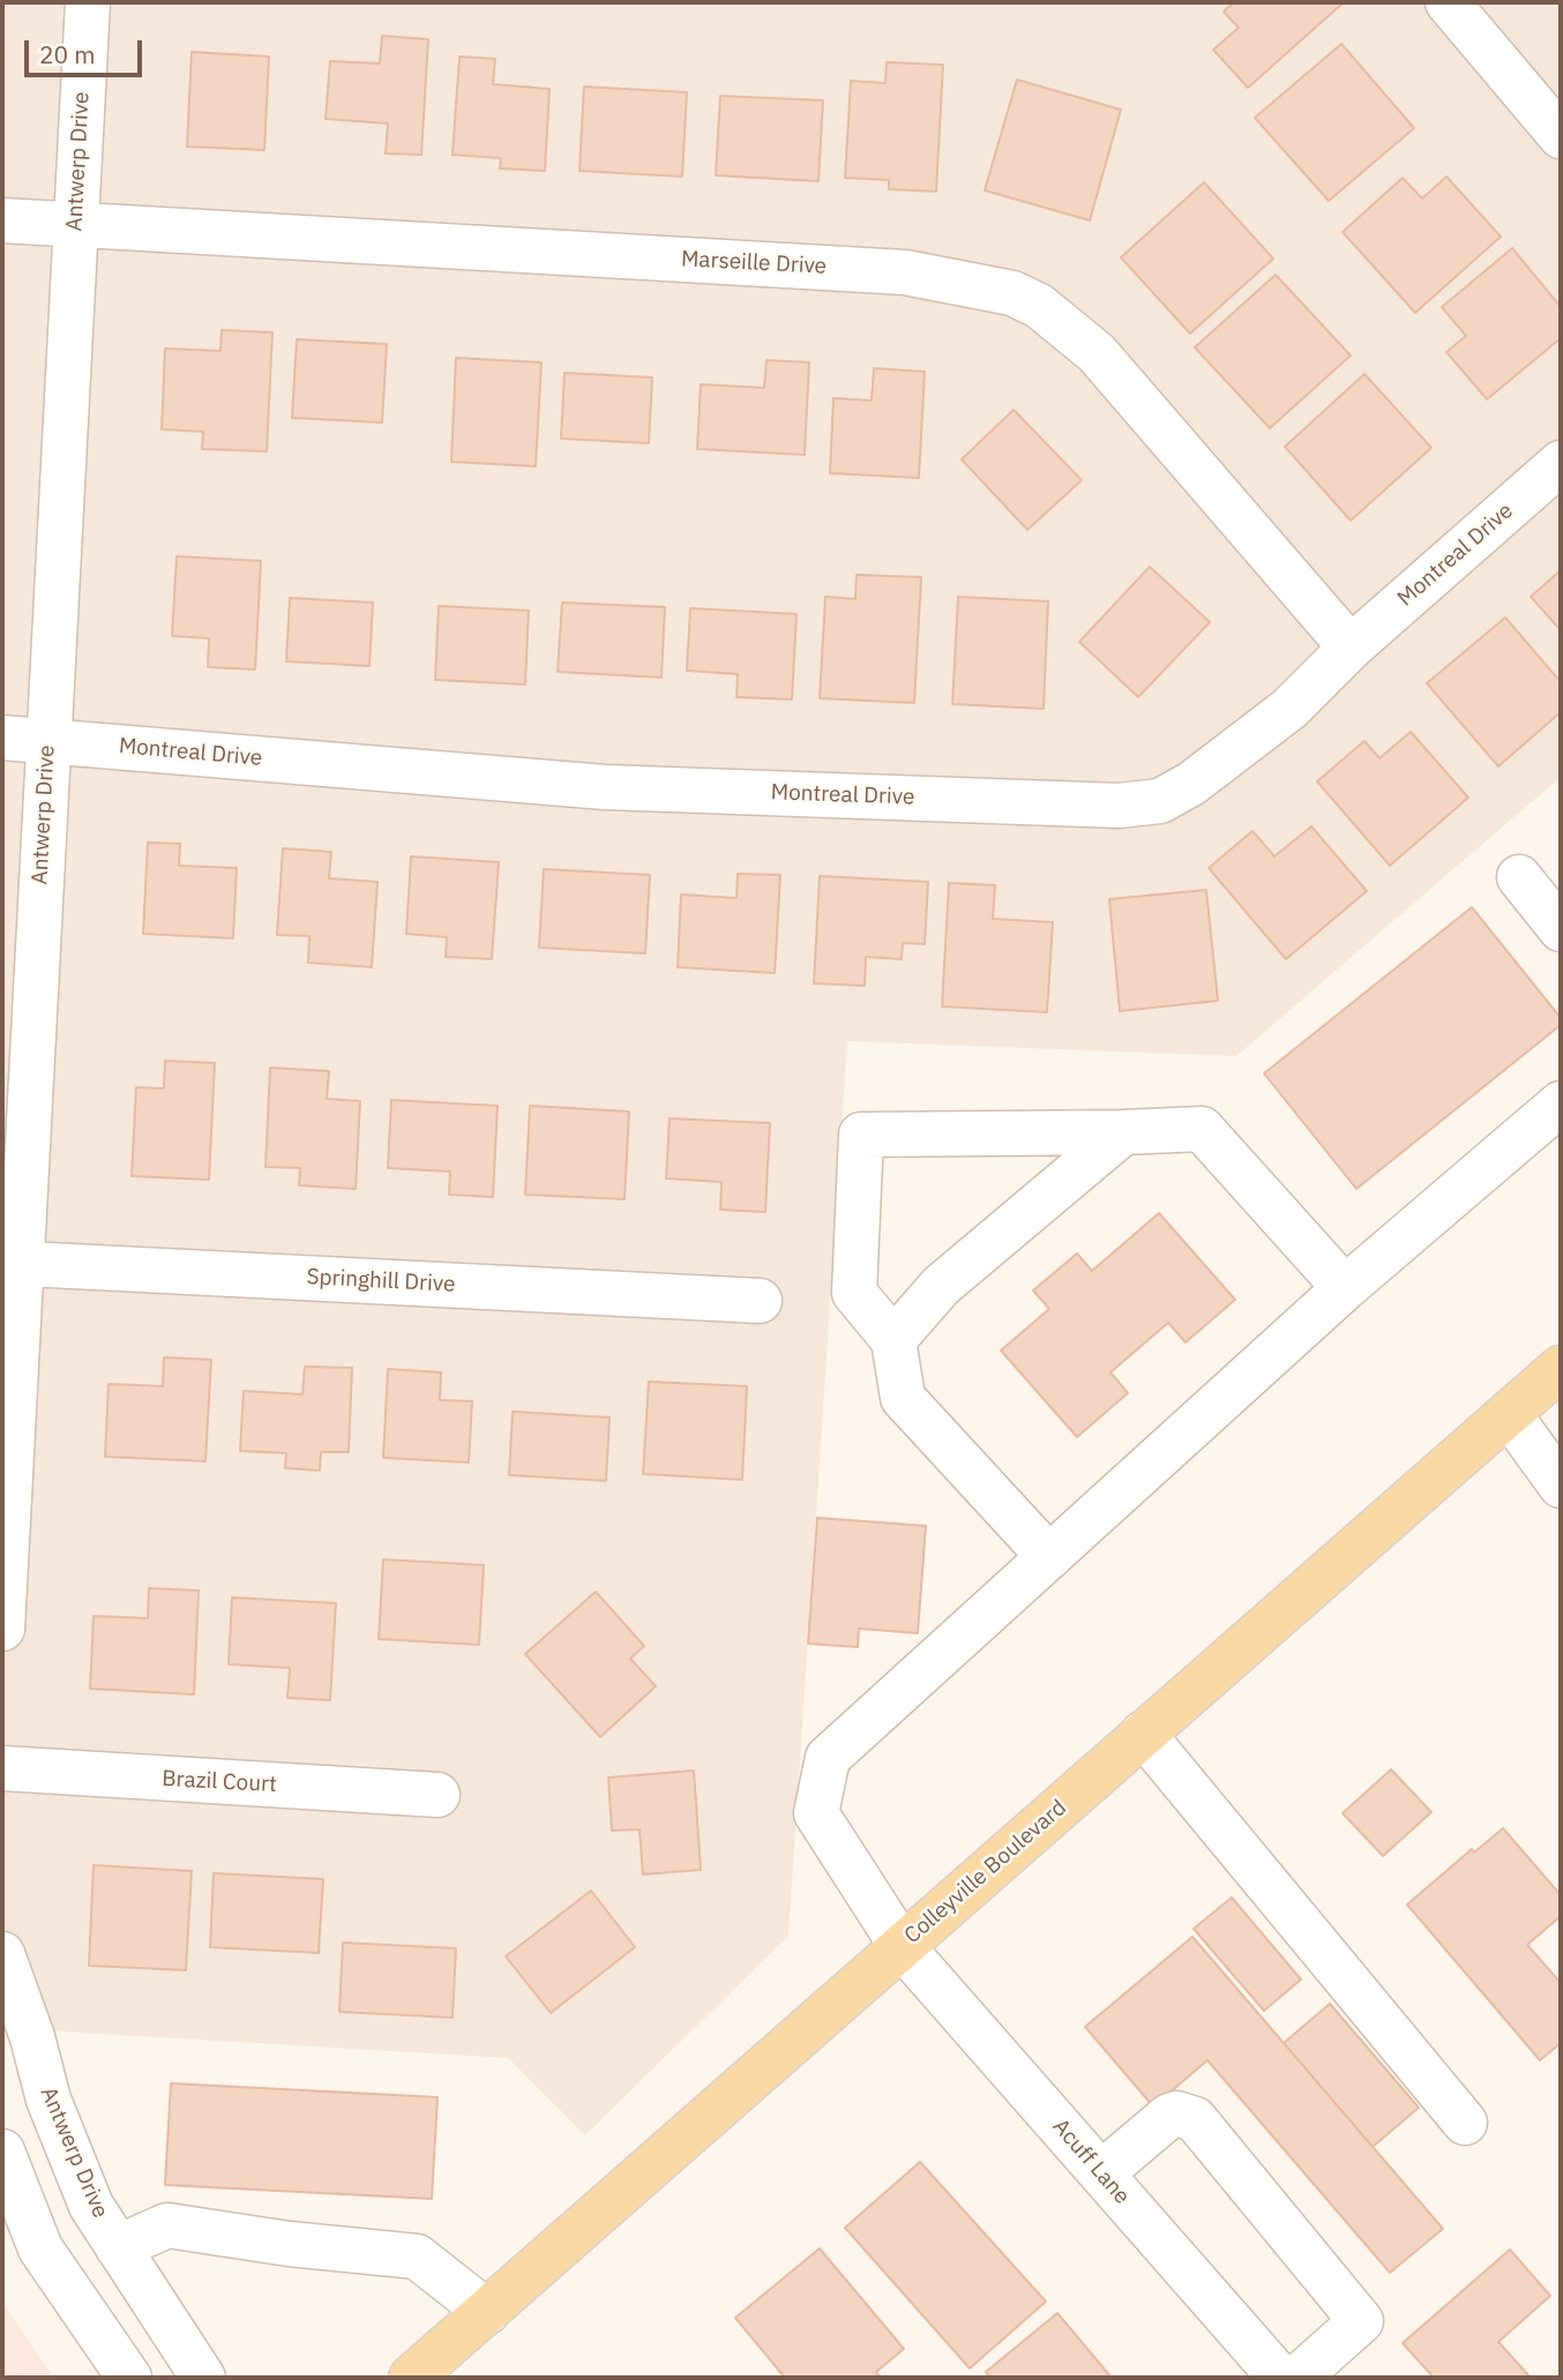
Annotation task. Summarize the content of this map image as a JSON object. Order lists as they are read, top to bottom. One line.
{"streets":{"main road":["Colleyville Boulevard"],"street":["Antwerp Drive","Marseille Drive","Montreal Drive","Springhill Drive","Brazil Court","Acuff Lane"]},"crossings":[["Antwerp Drive","Marseille Drive"],["Antwerp Drive","Montreal Drive"],["Antwerp Drive","Springhill Drive"],["Marseille Drive","Montreal Drive"],["Colleyville Boulevard","Acuff Lane"]],"scale_bar":"20 m"}
